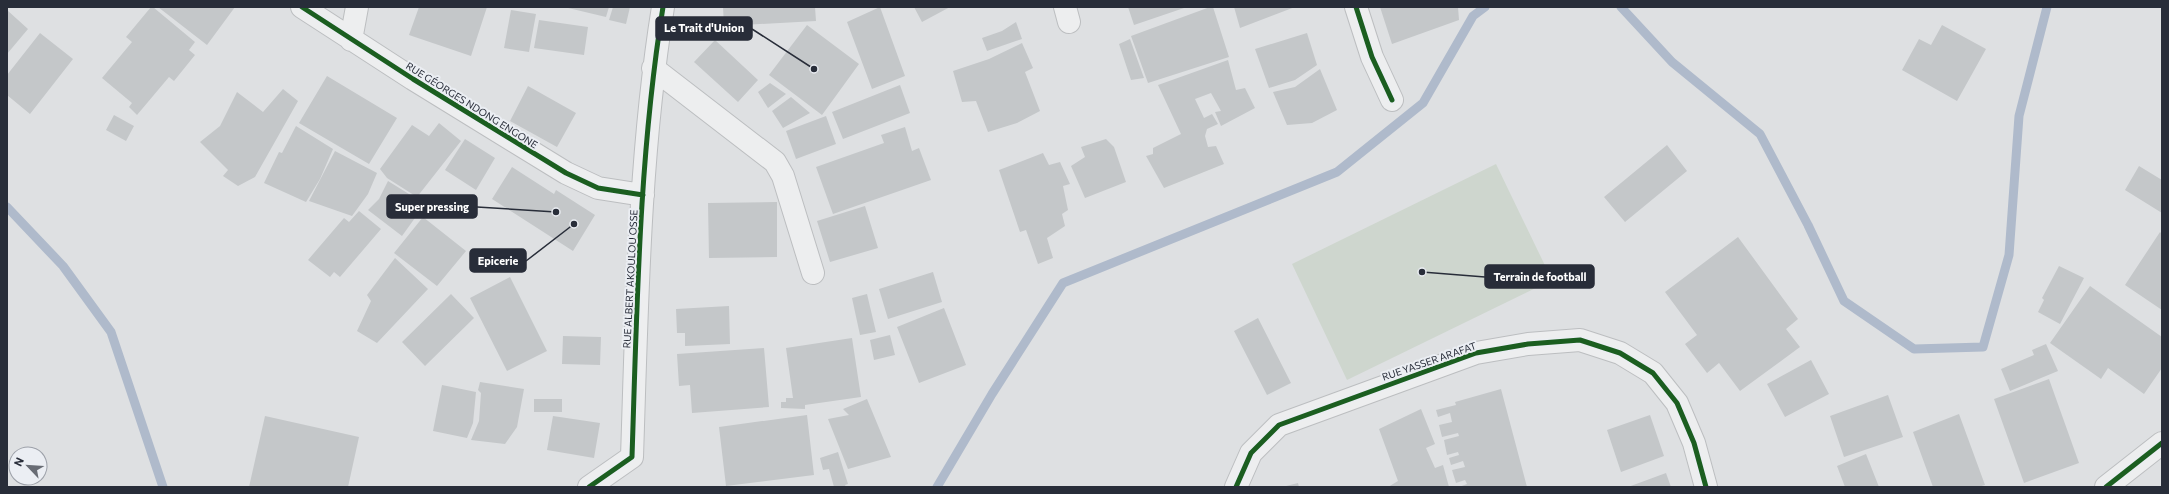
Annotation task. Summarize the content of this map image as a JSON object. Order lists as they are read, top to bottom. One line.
{"streets":{"street":["RUE GÉORGES NDONG ENGONE","RUE ALBERT AKOULOU OSSE","RUE YASSER ARAFAT"]},"crossings":[["RUE GÉORGES NDONG ENGONE","RUE ALBERT AKOULOU OSSE"]],"places":["Le Trait d'Union","Super pressing","Epicerie","Terrain de football"],"north":"top left"}
